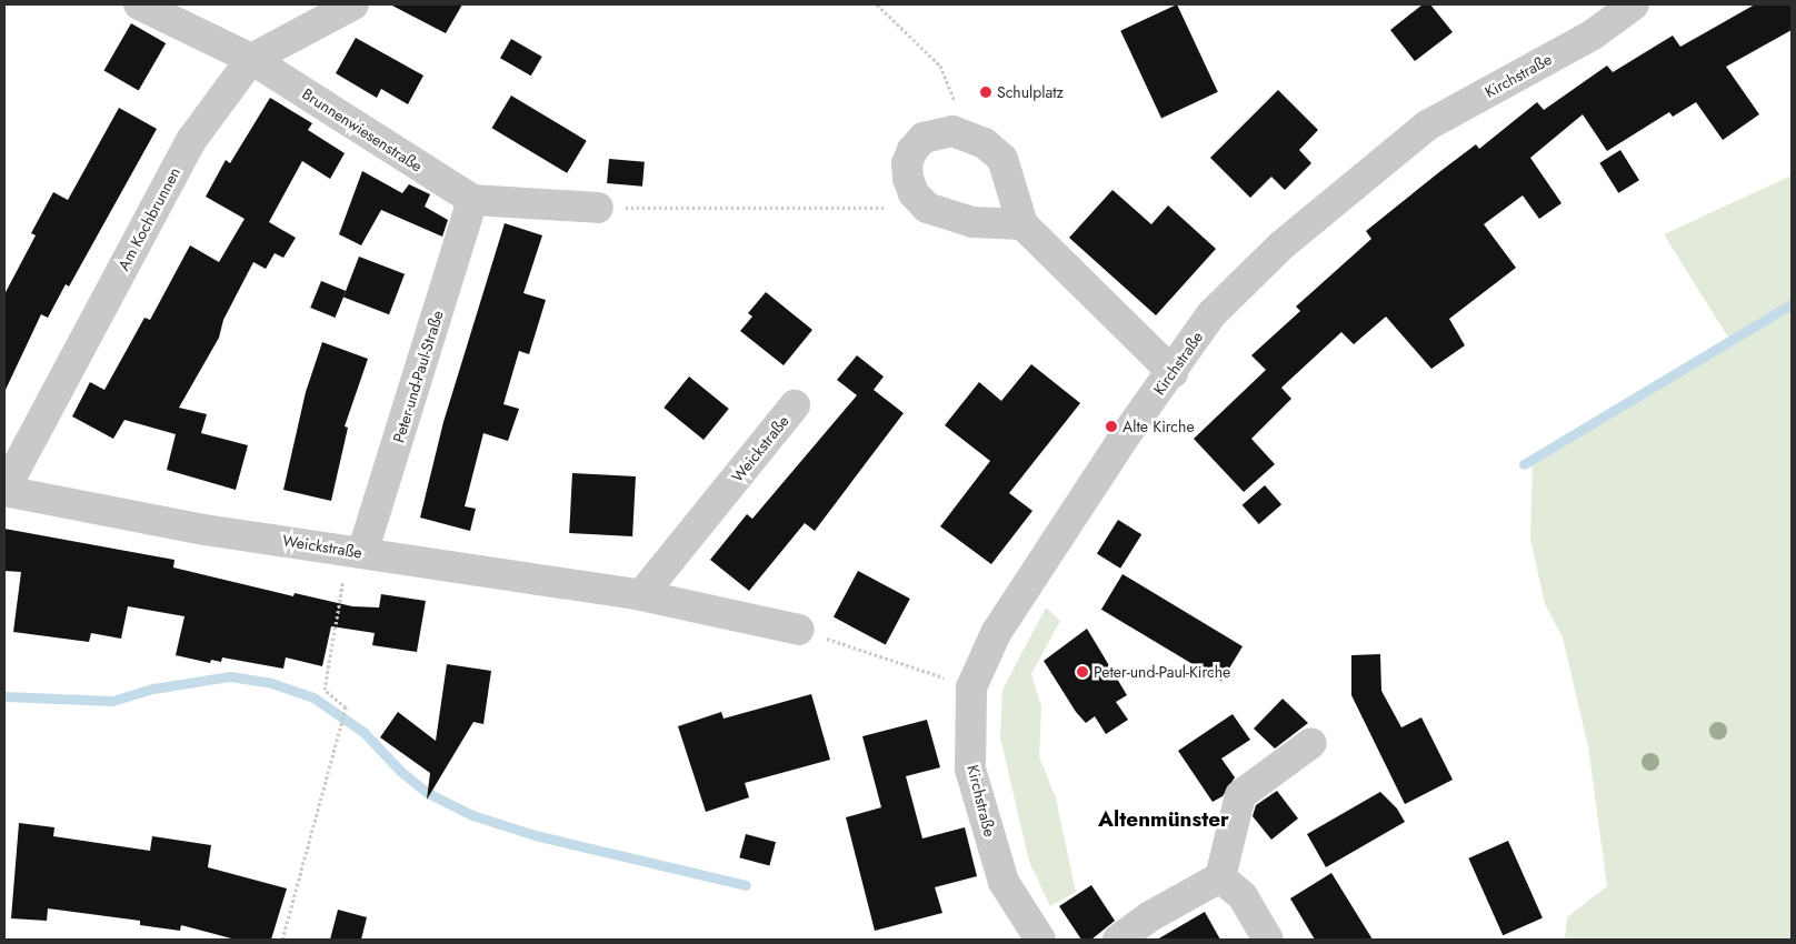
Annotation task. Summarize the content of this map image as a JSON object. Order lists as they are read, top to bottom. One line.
{"streets":{"street":["Kirchstraße","Brunnenwiesenstraße","Am Kochbrunnen","Peter-und-Paul-Straße","Weickstraße"]},"crossings":[["Brunnenwiesenstraße","Am Kochbrunnen"],["Brunnenwiesenstraße","Peter-und-Paul-Straße"],["Am Kochbrunnen","Weickstraße"],["Peter-und-Paul-Straße","Weickstraße"]],"districts":["Altenmünster"],"places":["Schulplatz","Alte Kirche","Peter-und-Paul-Kirche"]}
